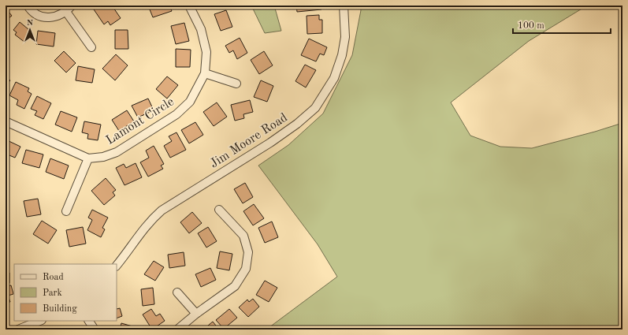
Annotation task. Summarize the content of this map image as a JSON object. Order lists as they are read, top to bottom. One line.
{"streets":{"street":["Lamont Circle","Jim Moore Road"]},"legend":["Road","Park","Building"],"scale_bar":"100 m","north":"top"}
